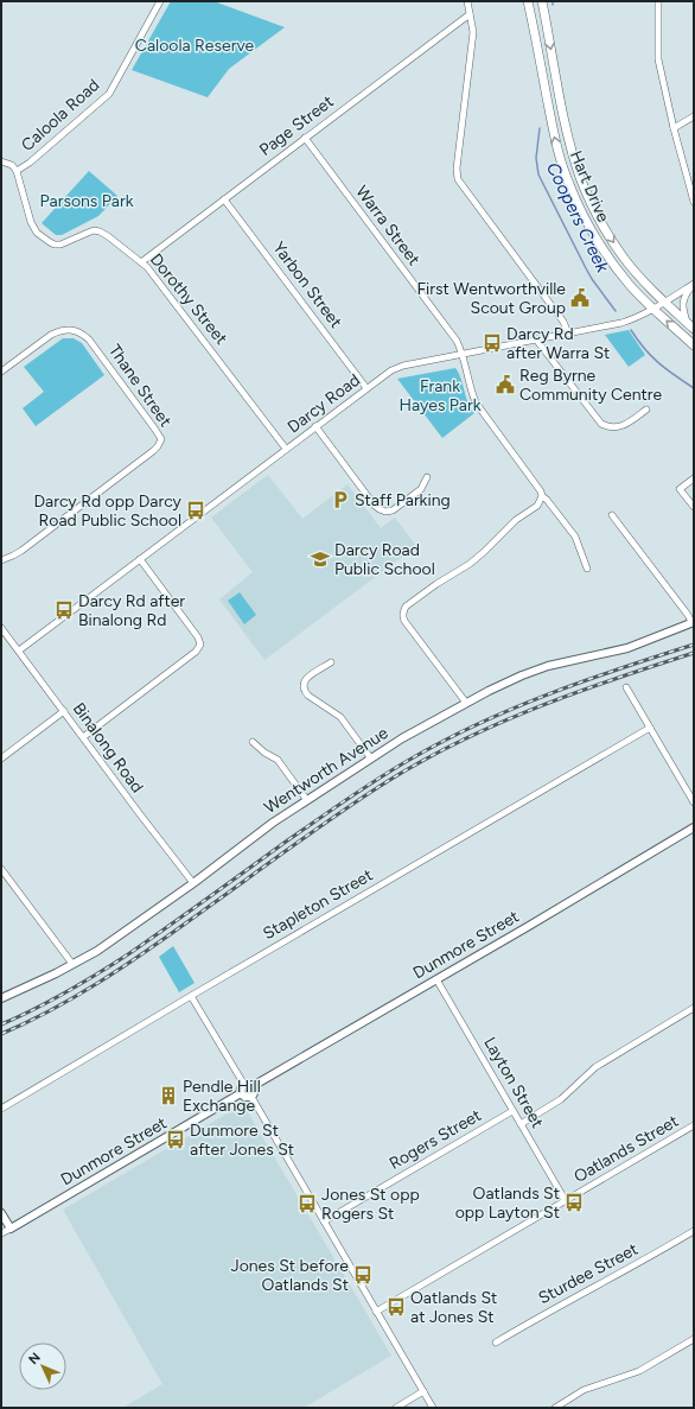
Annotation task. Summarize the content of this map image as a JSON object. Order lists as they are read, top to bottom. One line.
{"streets":{"highway":["Hart Drive"],"main road":["Wentworth Avenue","Dunmore Street"],"street":["Caloola Road","Page Street","Warra Street","Yarbon Street","Dorothy Street","Thane Street","Darcy Road","Binalong Road","Stapleton Street","Layton Street","Rogers Street","Oatlands Street","Sturdee Street"]},"crossings":[["Caloola Road","Dorothy Street"],["Page Street","Warra Street"],["Page Street","Yarbon Street"],["Page Street","Dorothy Street"],["Hart Drive","Darcy Road"],["Warra Street","Darcy Road"],["Yarbon Street","Darcy Road"],["Dorothy Street","Darcy Road"],["Darcy Road","Binalong Road"],["Binalong Road","Wentworth Avenue"],["Dunmore Street","Layton Street"],["Layton Street","Rogers Street"],["Layton Street","Oatlands Street"]],"water":["Coopers Creek"],"parks":["Caloola Reserve","Parsons Park","Frank Hayes Park"],"places":{"public building":["First Wentworthville Scout Group","Reg Byrne Community Centre"],"bus stop":["Darcy Rd after Warra St","Darcy Rd opp Darcy Road Public School","Darcy Rd after Binalong Rd","Dunmore St after Jones St","Oatlands St opp Layton St","Jones St opp Rogers St","Jones St before Oatlands St","Oatlands St at Jones St"],"parking":["Staff Parking"],"school or university":["Darcy Road Public School"],"building":["Pendle Hill Exchange"]},"north":"top left"}
